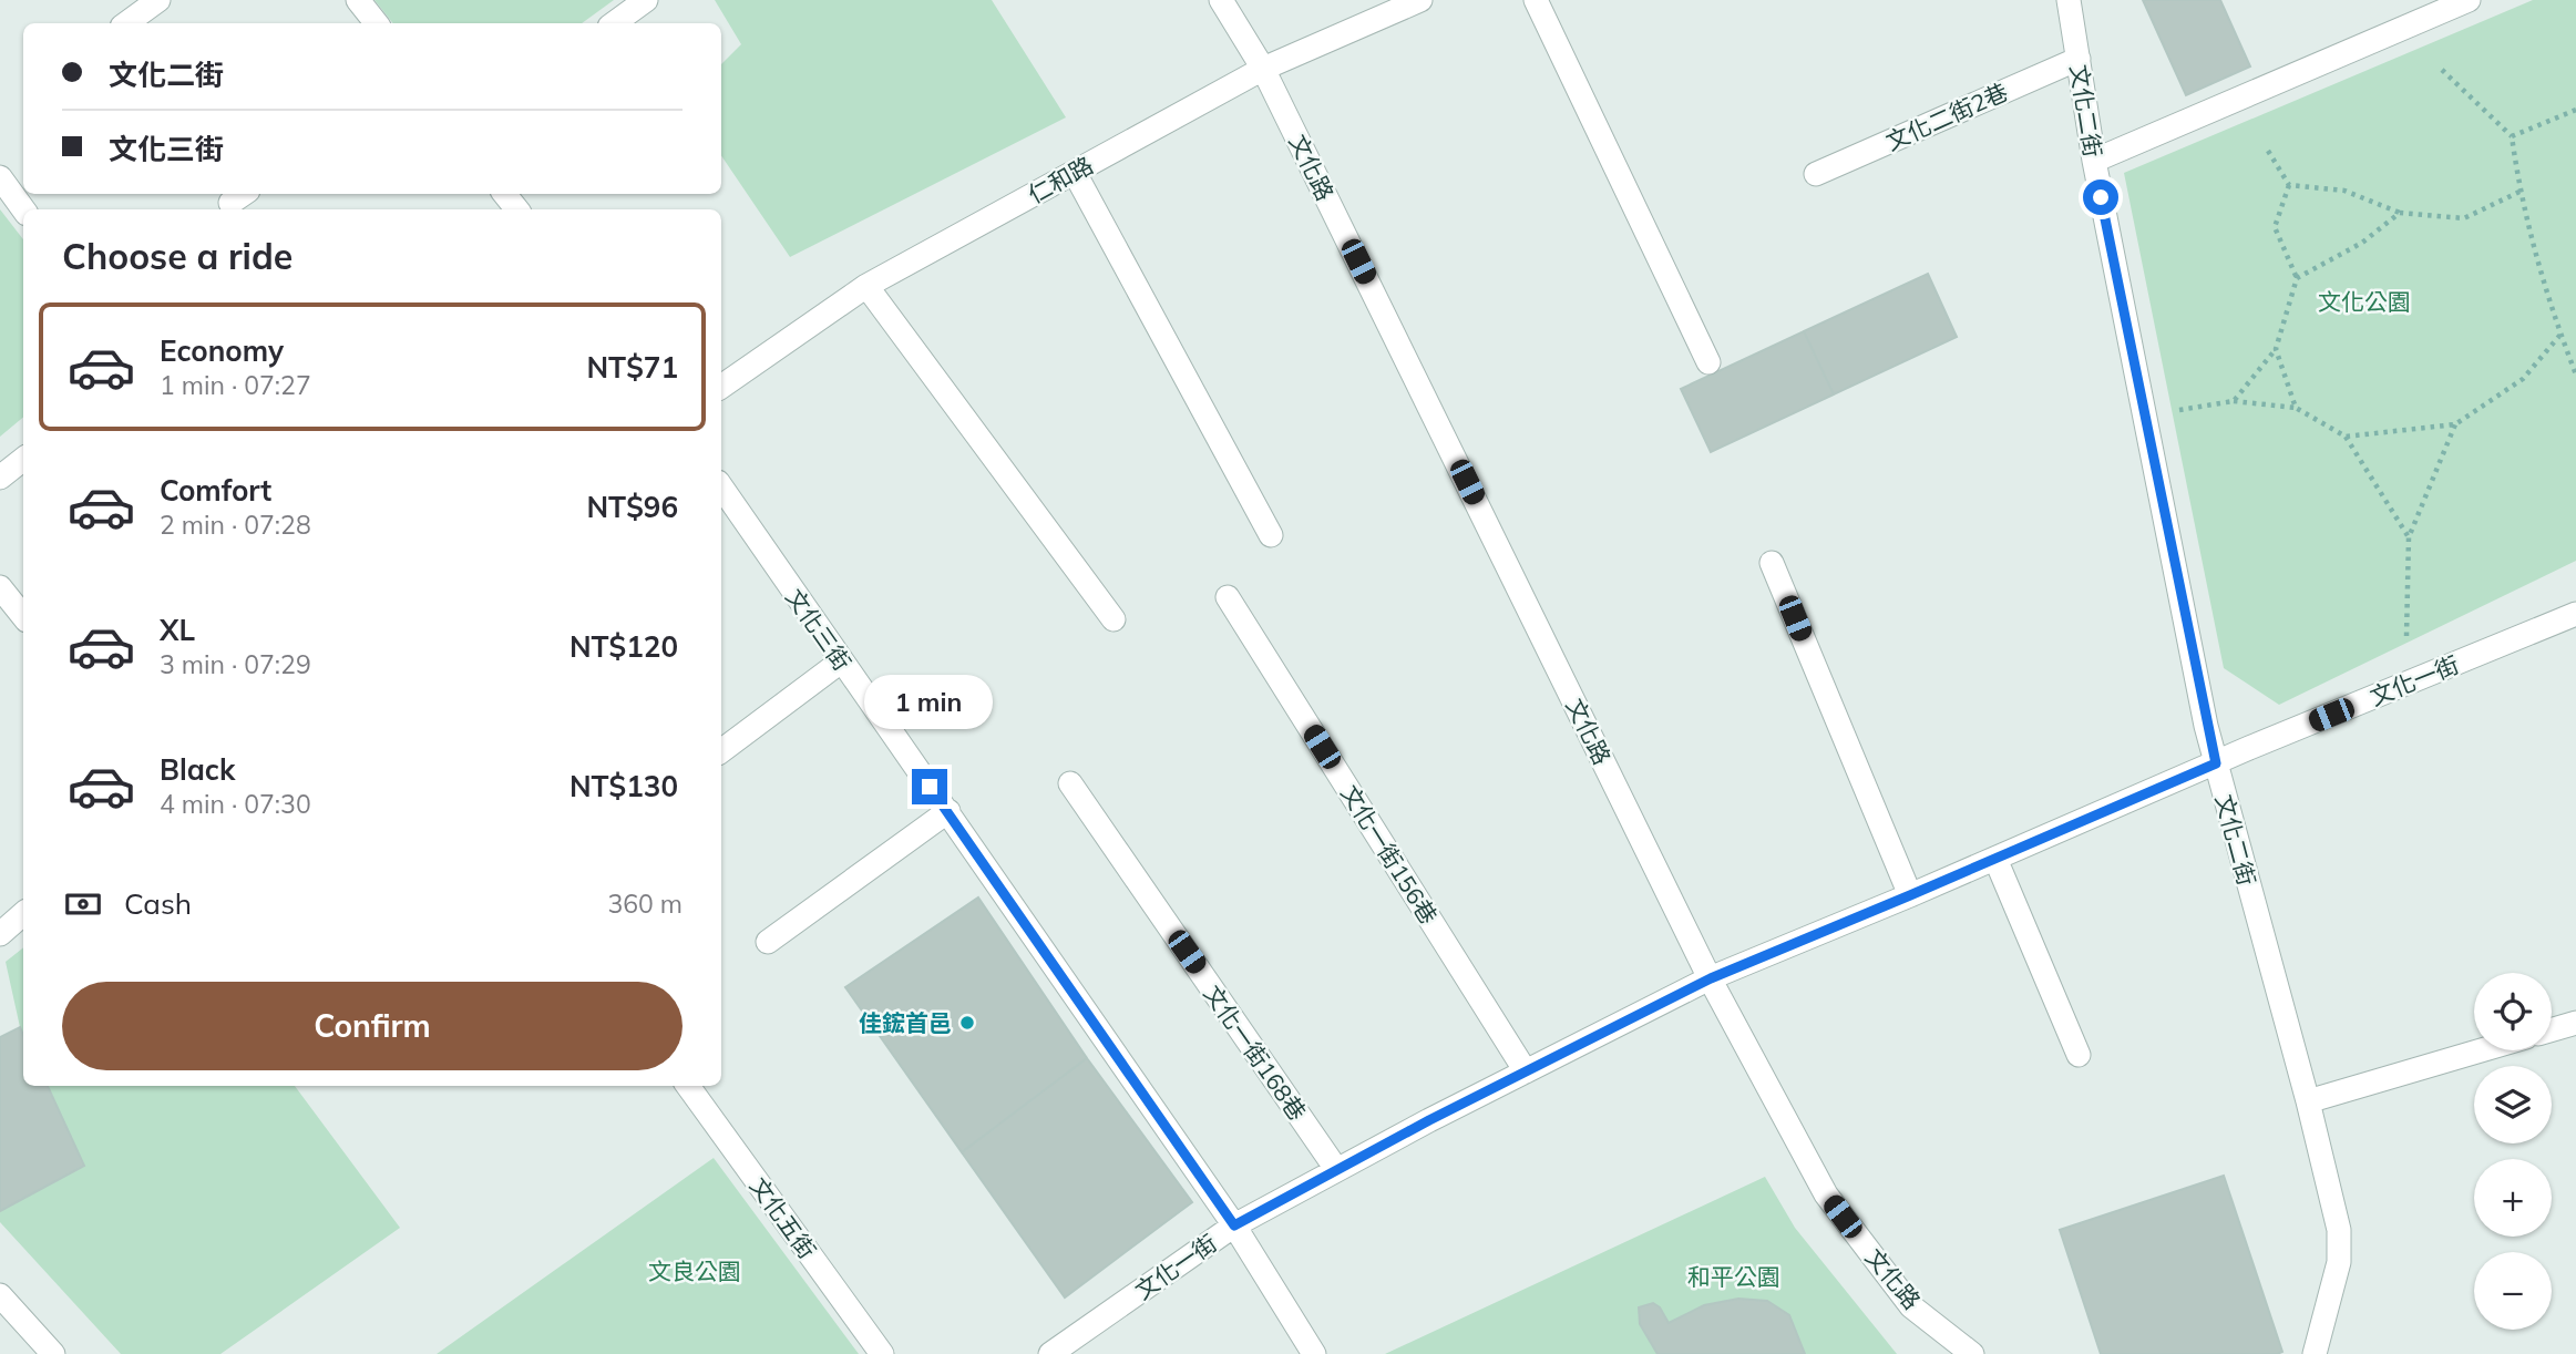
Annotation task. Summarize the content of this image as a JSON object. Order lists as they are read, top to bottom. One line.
{"streets":{"street":["文化二街","文化二街2巷","文化路","仁和路","文化三街","文化一街","文化一街156巷","文化一街168巷","文化五街"]},"crossings":[["文化二街","文化二街2巷"],["文化二街","文化一街"],["文化路","仁和路"],["文化路","文化一街"],["文化三街","文化一街"],["文化一街","文化一街156巷"],["文化一街","文化一街168巷"]],"parks":["文化公園","文良公園","和平公園"],"places":["佳鋐首邑"],"page":{"banner":["文化二街","文化三街"],"heading":"Choose a ride","list":[{"name":"Economy","note":"1 min · 07:27","value":"NT$71"},{"name":"Comfort","note":"2 min · 07:28","value":"NT$96"},{"name":"XL","note":"3 min · 07:29","value":"NT$120"},{"name":"Black","note":"4 min · 07:30","value":"NT$130"}],"bubble":"1 min","pay":["Cash","360 m"],"buttons":"Confirm","map_buttons":["+","−"]}}
